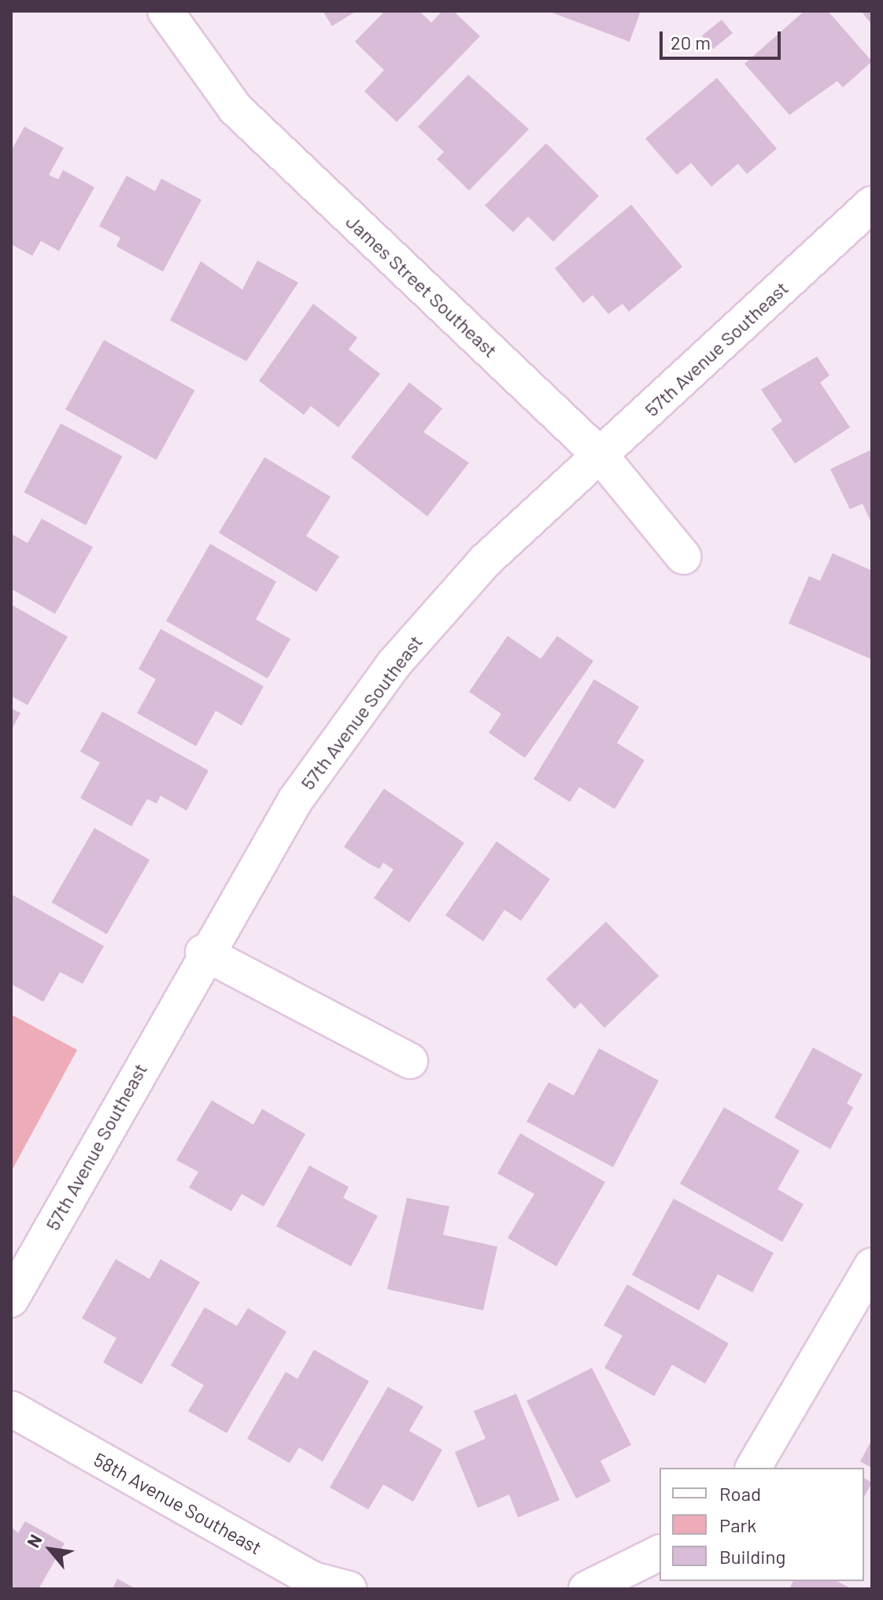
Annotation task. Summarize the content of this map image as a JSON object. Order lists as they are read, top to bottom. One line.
{"streets":{"street":["James Street Southeast","57th Avenue Southeast","58th Avenue Southeast"]},"crossings":[["James Street Southeast","57th Avenue Southeast"]],"legend":["Road","Park","Building"],"scale_bar":"20 m","north":"top left"}
